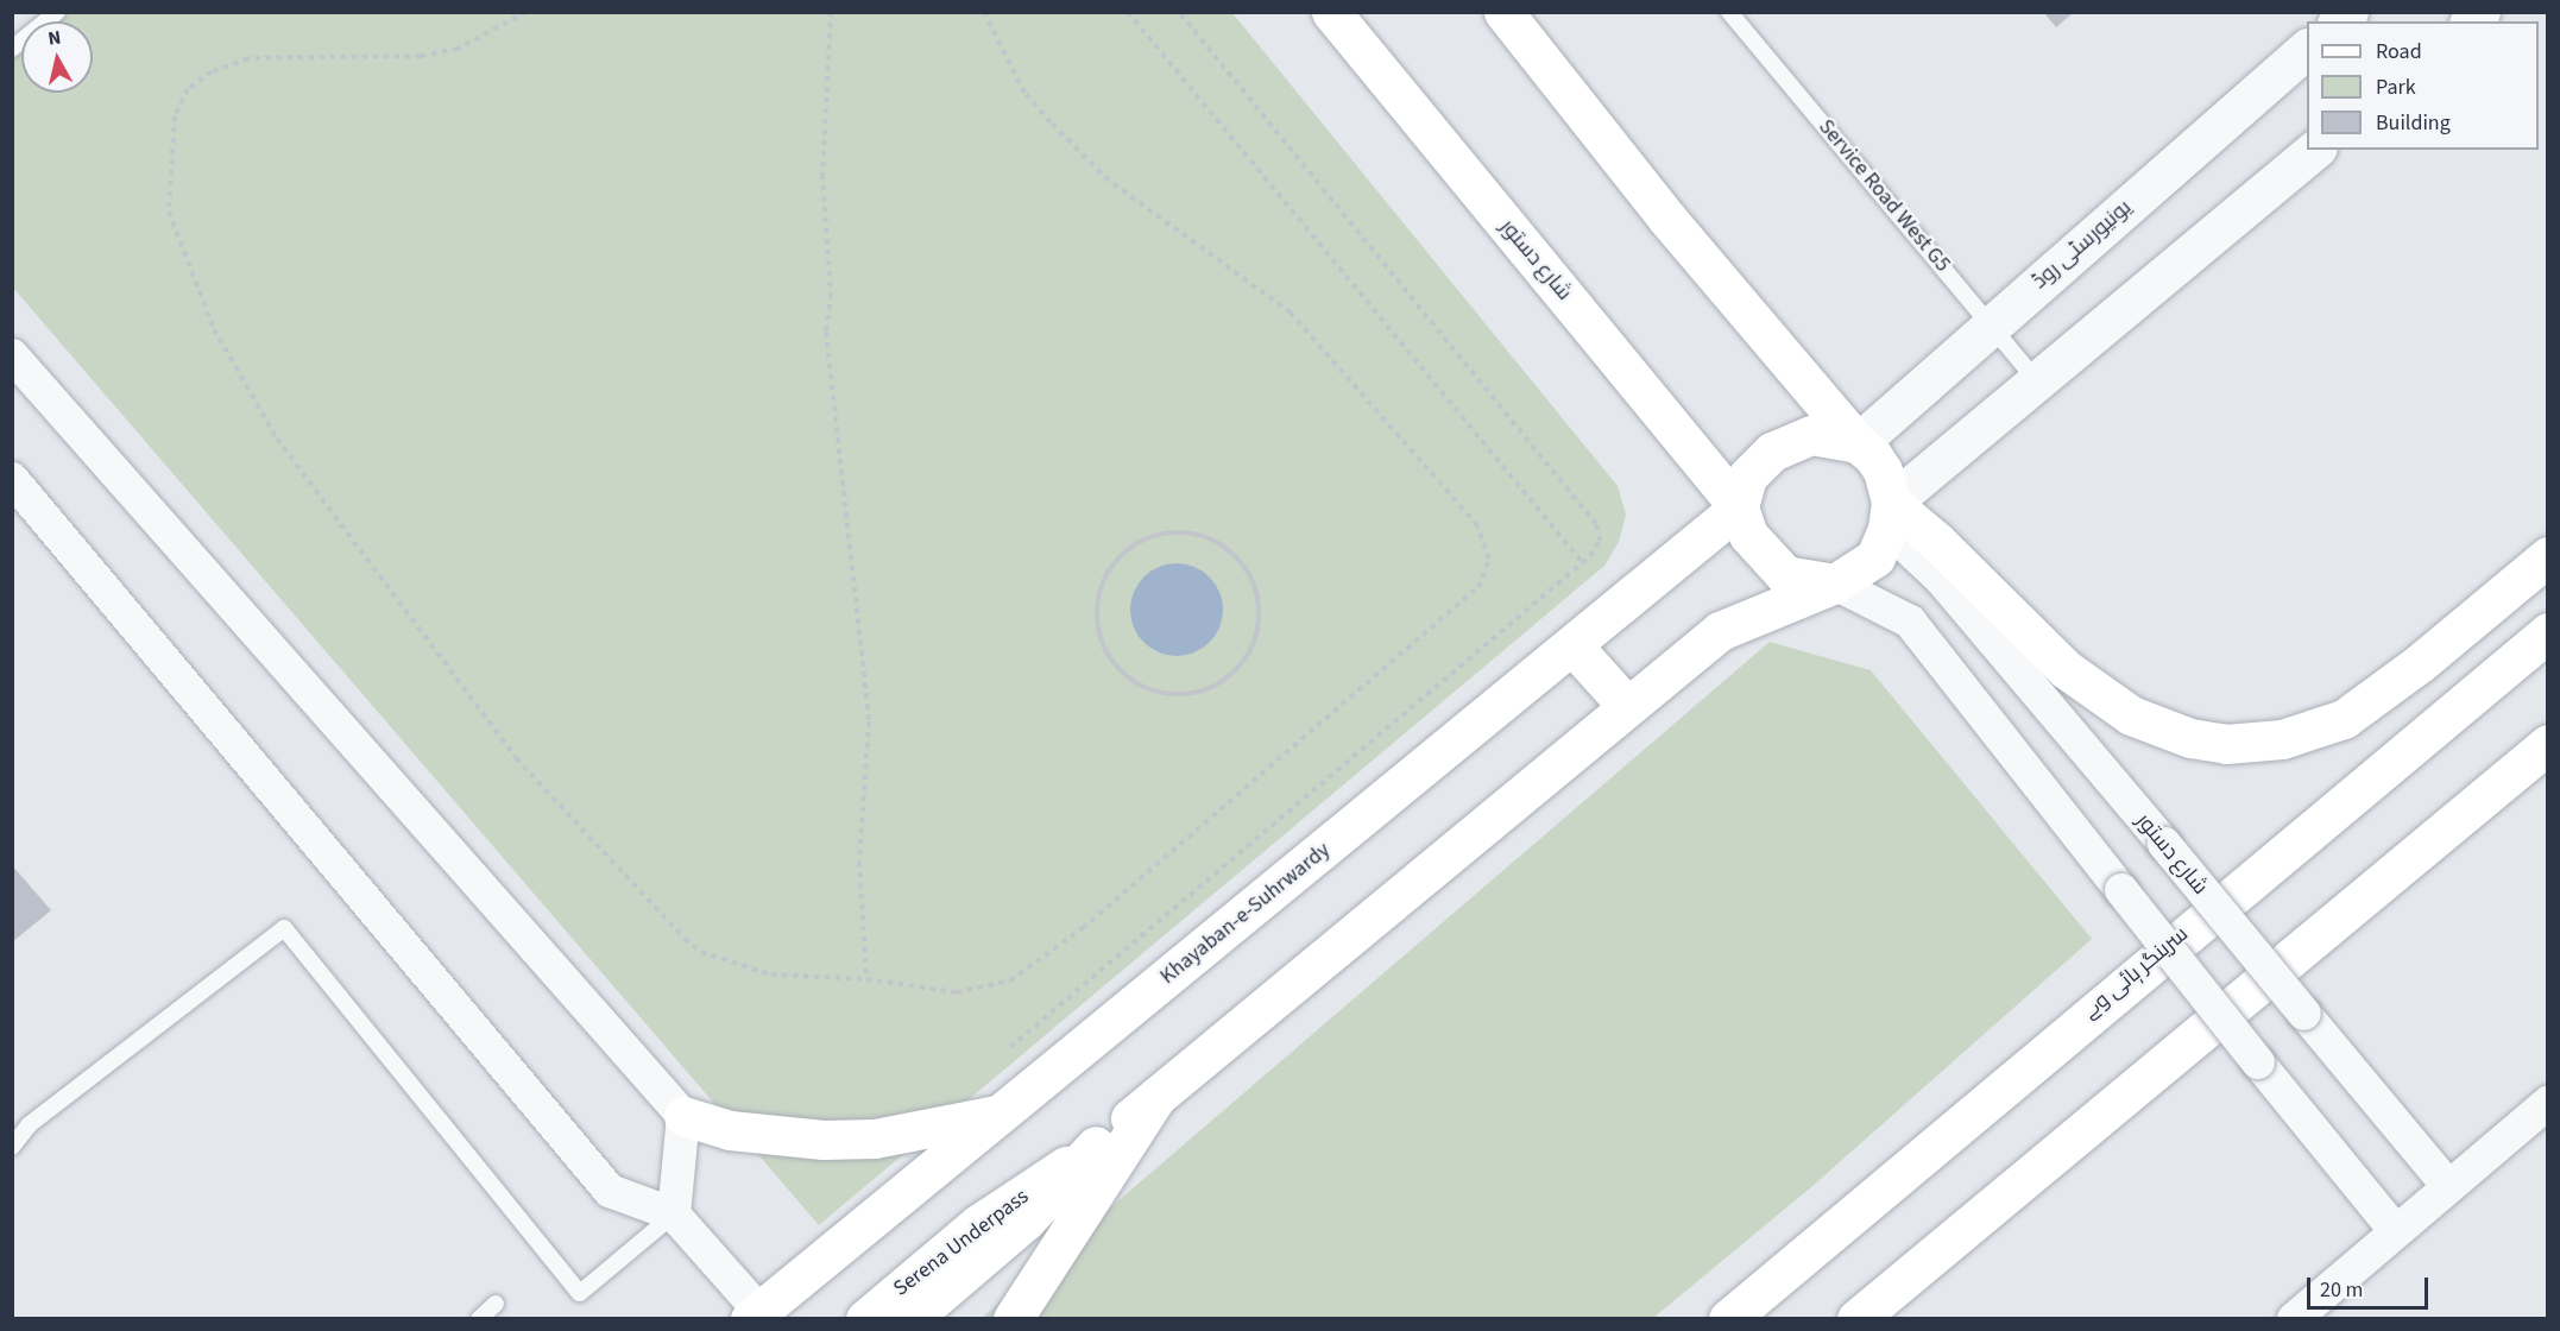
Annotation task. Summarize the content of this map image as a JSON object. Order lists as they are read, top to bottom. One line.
{"streets":{"main road":["شارع دستور","Khayaban-e-Suhrwardy","سرینگر ہائی وے","Serena Underpass"],"street":["یونیورسٹی روڈ"],"lane":["Service Road West G5"]},"crossings":[["Service Road West G5","یونیورسٹی روڈ"],["یونیورسٹی روڈ","شارع دستور"],["یونیورسٹی روڈ","Khayaban-e-Suhrwardy"],["شارع دستور","Khayaban-e-Suhrwardy"]],"legend":["Road","Park","Building"],"scale_bar":"20 m","north":"top"}
